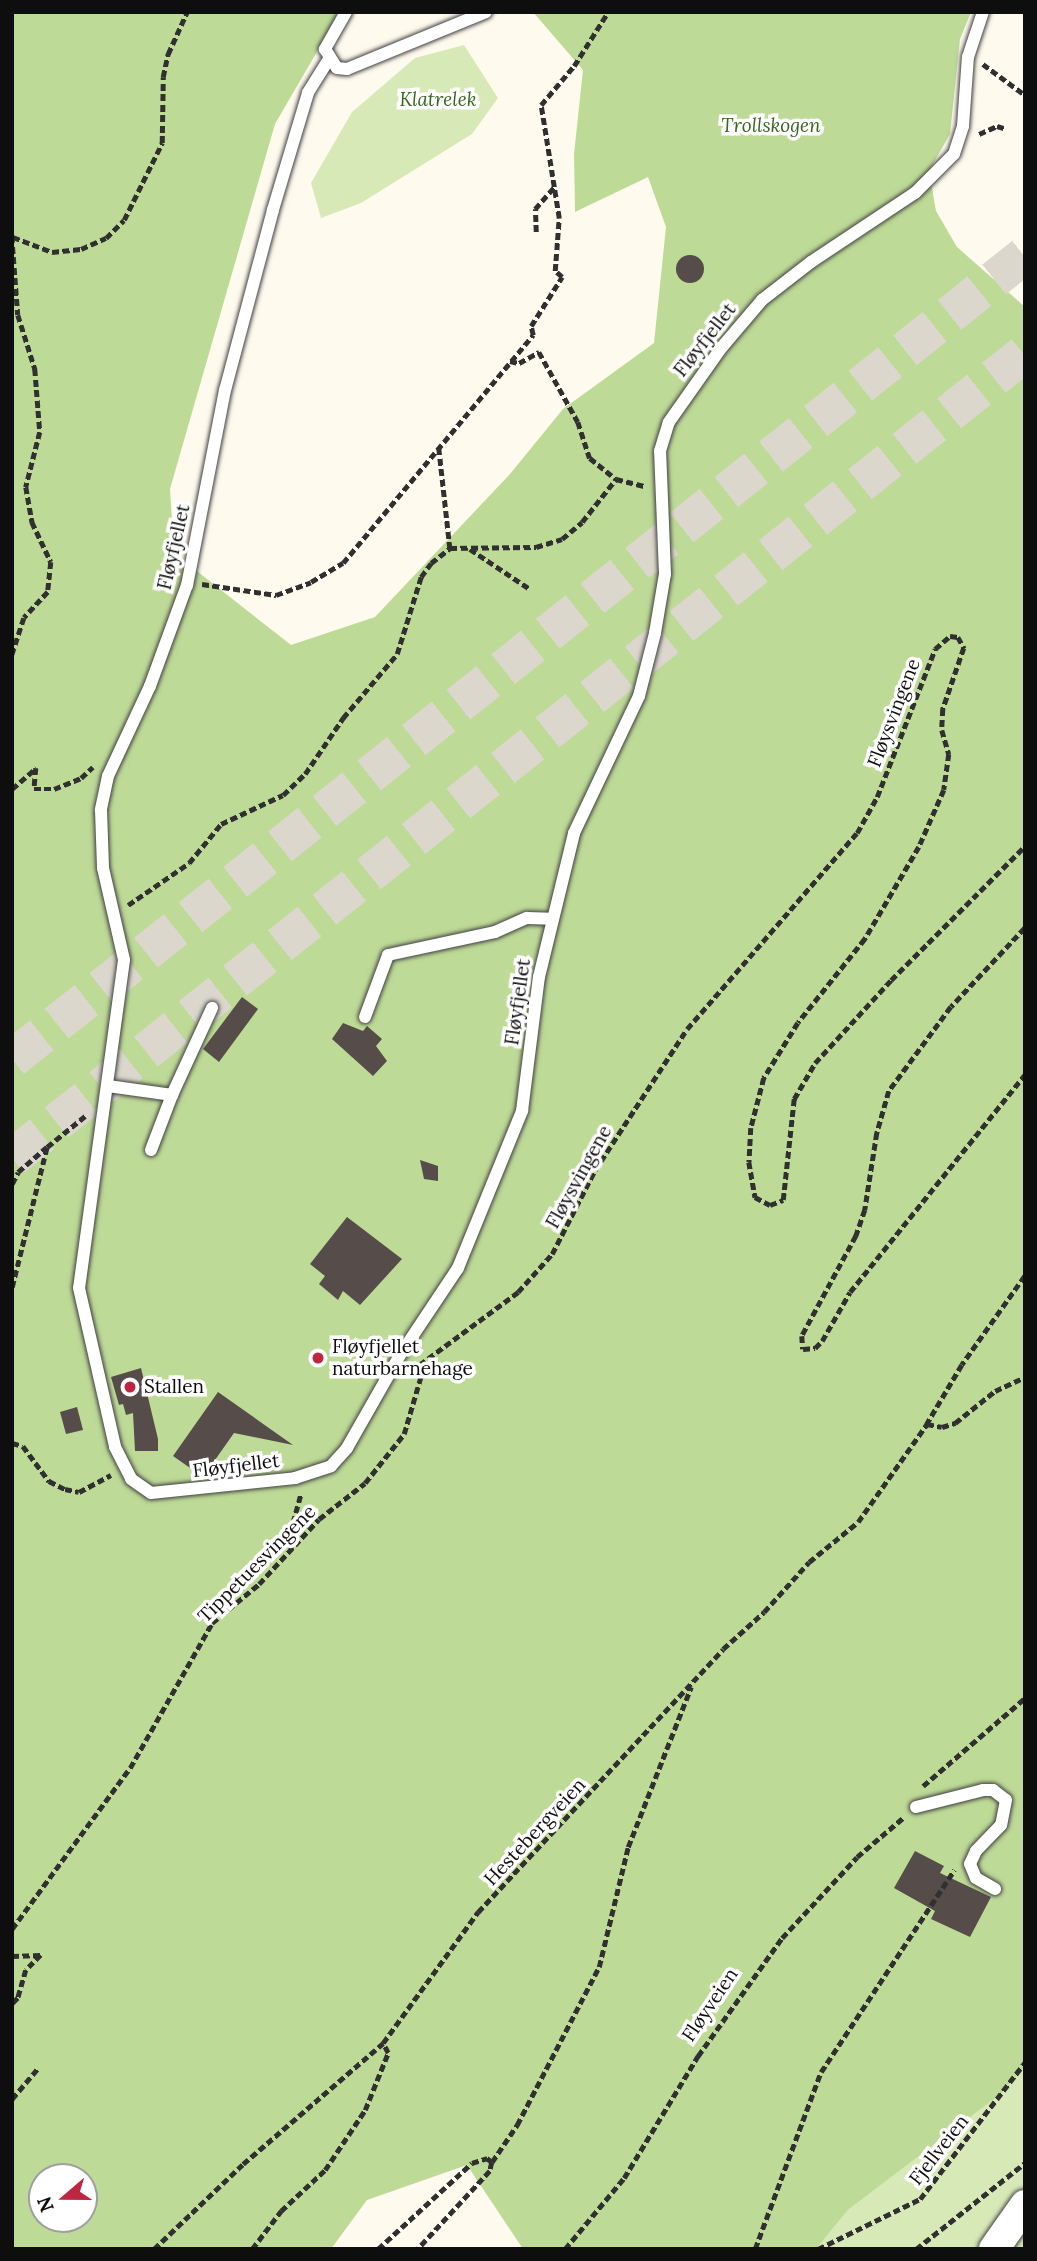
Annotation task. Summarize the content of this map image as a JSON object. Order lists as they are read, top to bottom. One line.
{"streets":{"lane":["Fløyfjellet"],"path":["Fløysvingene","Tippetuesvingene","Hestebergveien","Fløyveien","Fjellveien"]},"crossings":[["Fløyfjellet","Fløysvingene"],["Fløysvingene","Tippetuesvingene"]],"parks":["Klatrelek","Trollskogen"],"places":["Fløyfjellet naturbarnehage","Stallen"],"north":"left"}
